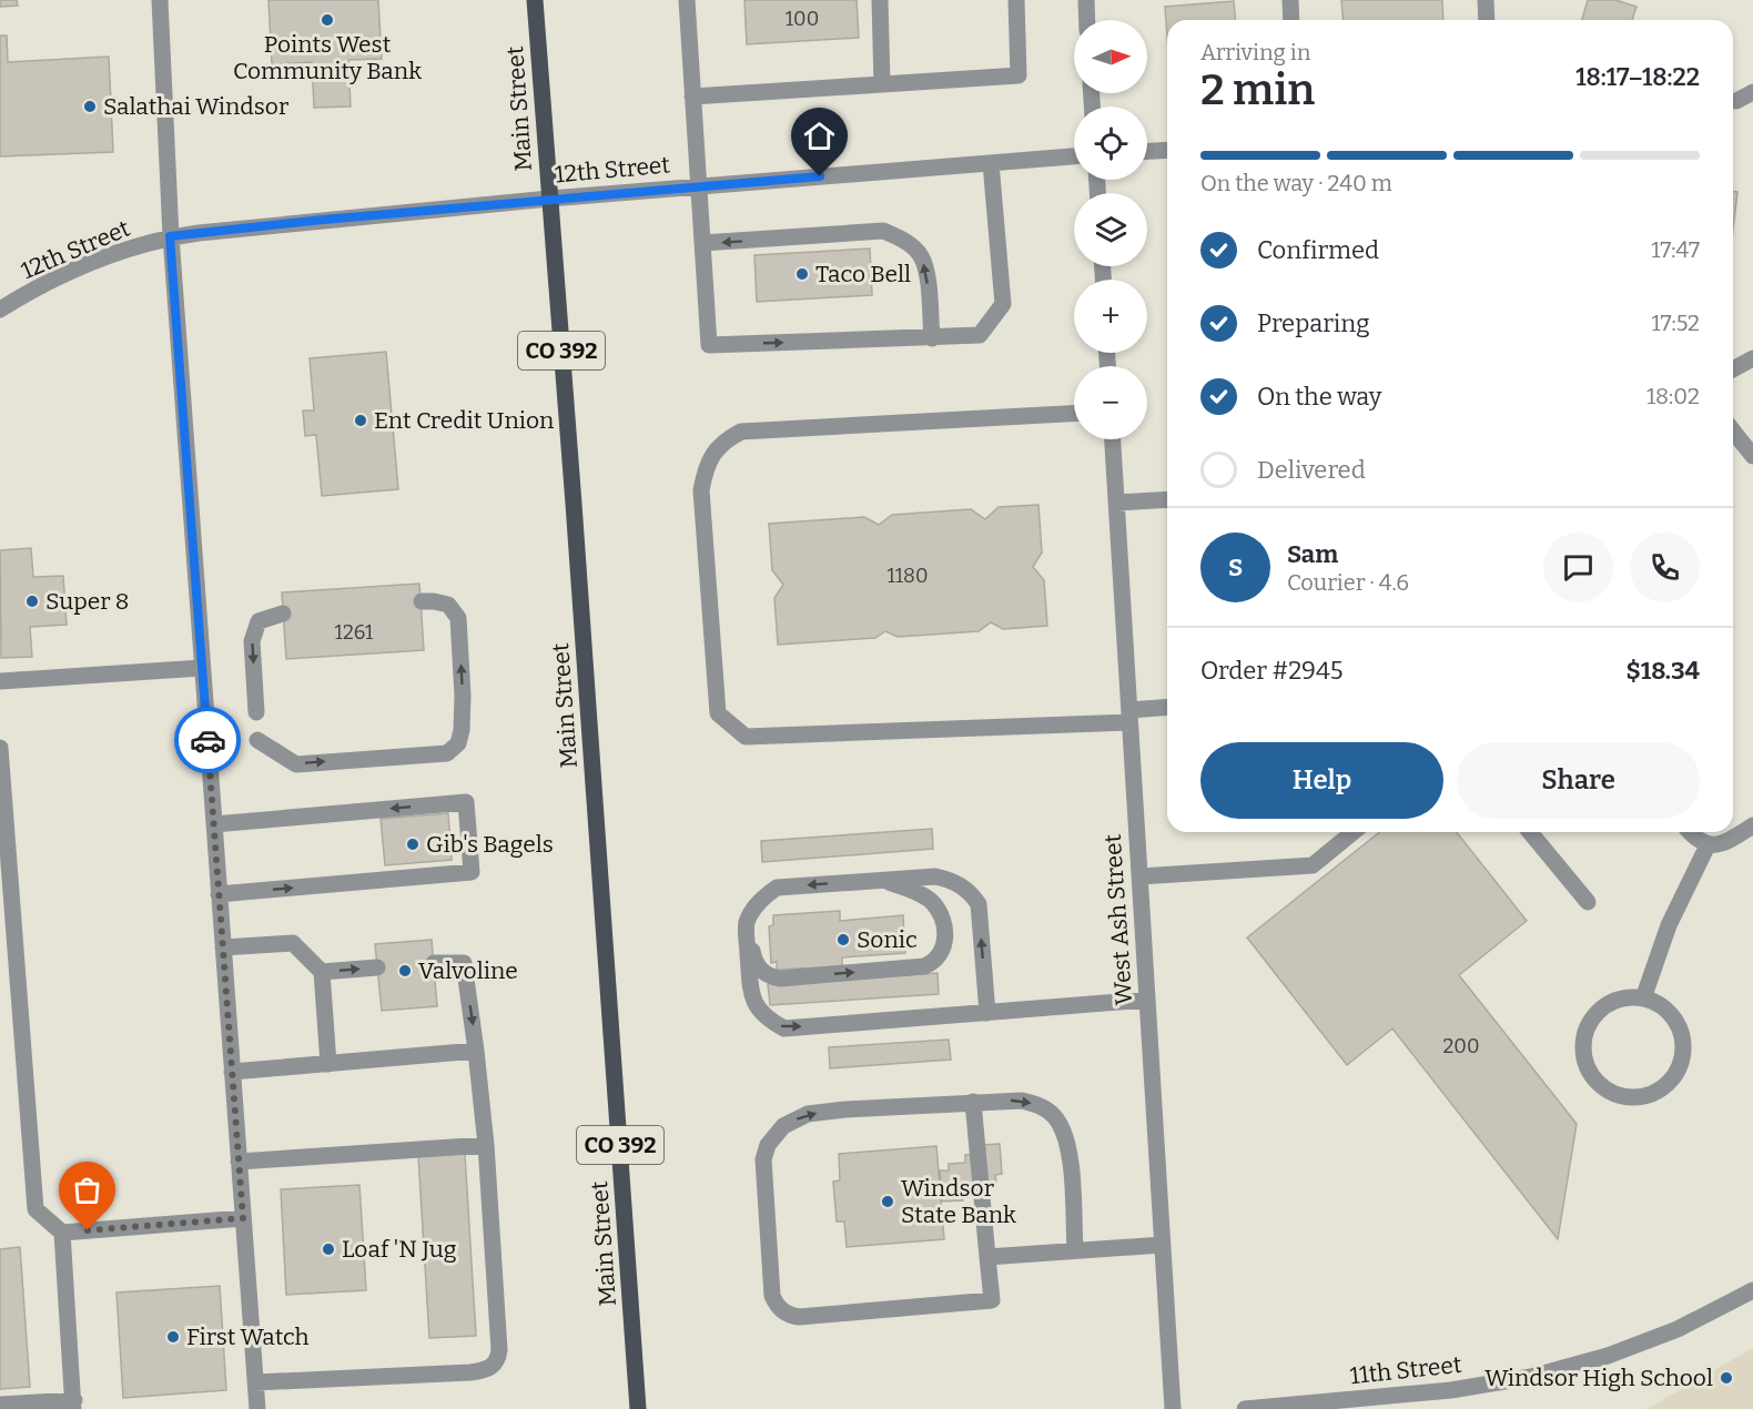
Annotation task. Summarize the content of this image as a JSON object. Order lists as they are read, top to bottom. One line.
{"streets":{"main road":["Main Street","CO 392"],"street":["12th Street","West Ash Street","11th Street"]},"crossings":[["Main Street","12th Street"]],"places":["Points West Community Bank","Salathai Windsor","Taco Bell","Ent Credit Union","Super 8","Gib's Bagels","Sonic","Valvoline","Windsor State Bank","Loaf 'N Jug","First Watch","Windsor High School"],"house_numbers":["100","1180","1261","200"],"north":"right","page":{"map_buttons":["+","−"],"heading":["2 min","Arriving in","18:17–18:22"],"panel":["Sam","Courier · 4.6","Order #2945","$18.34"],"bar":"On the way · 240 m","list":[["Confirmed","17:47"],["Preparing","17:52"],["On the way","18:02"],"Delivered"],"round":"S","buttons":["Help","Share"]}}
